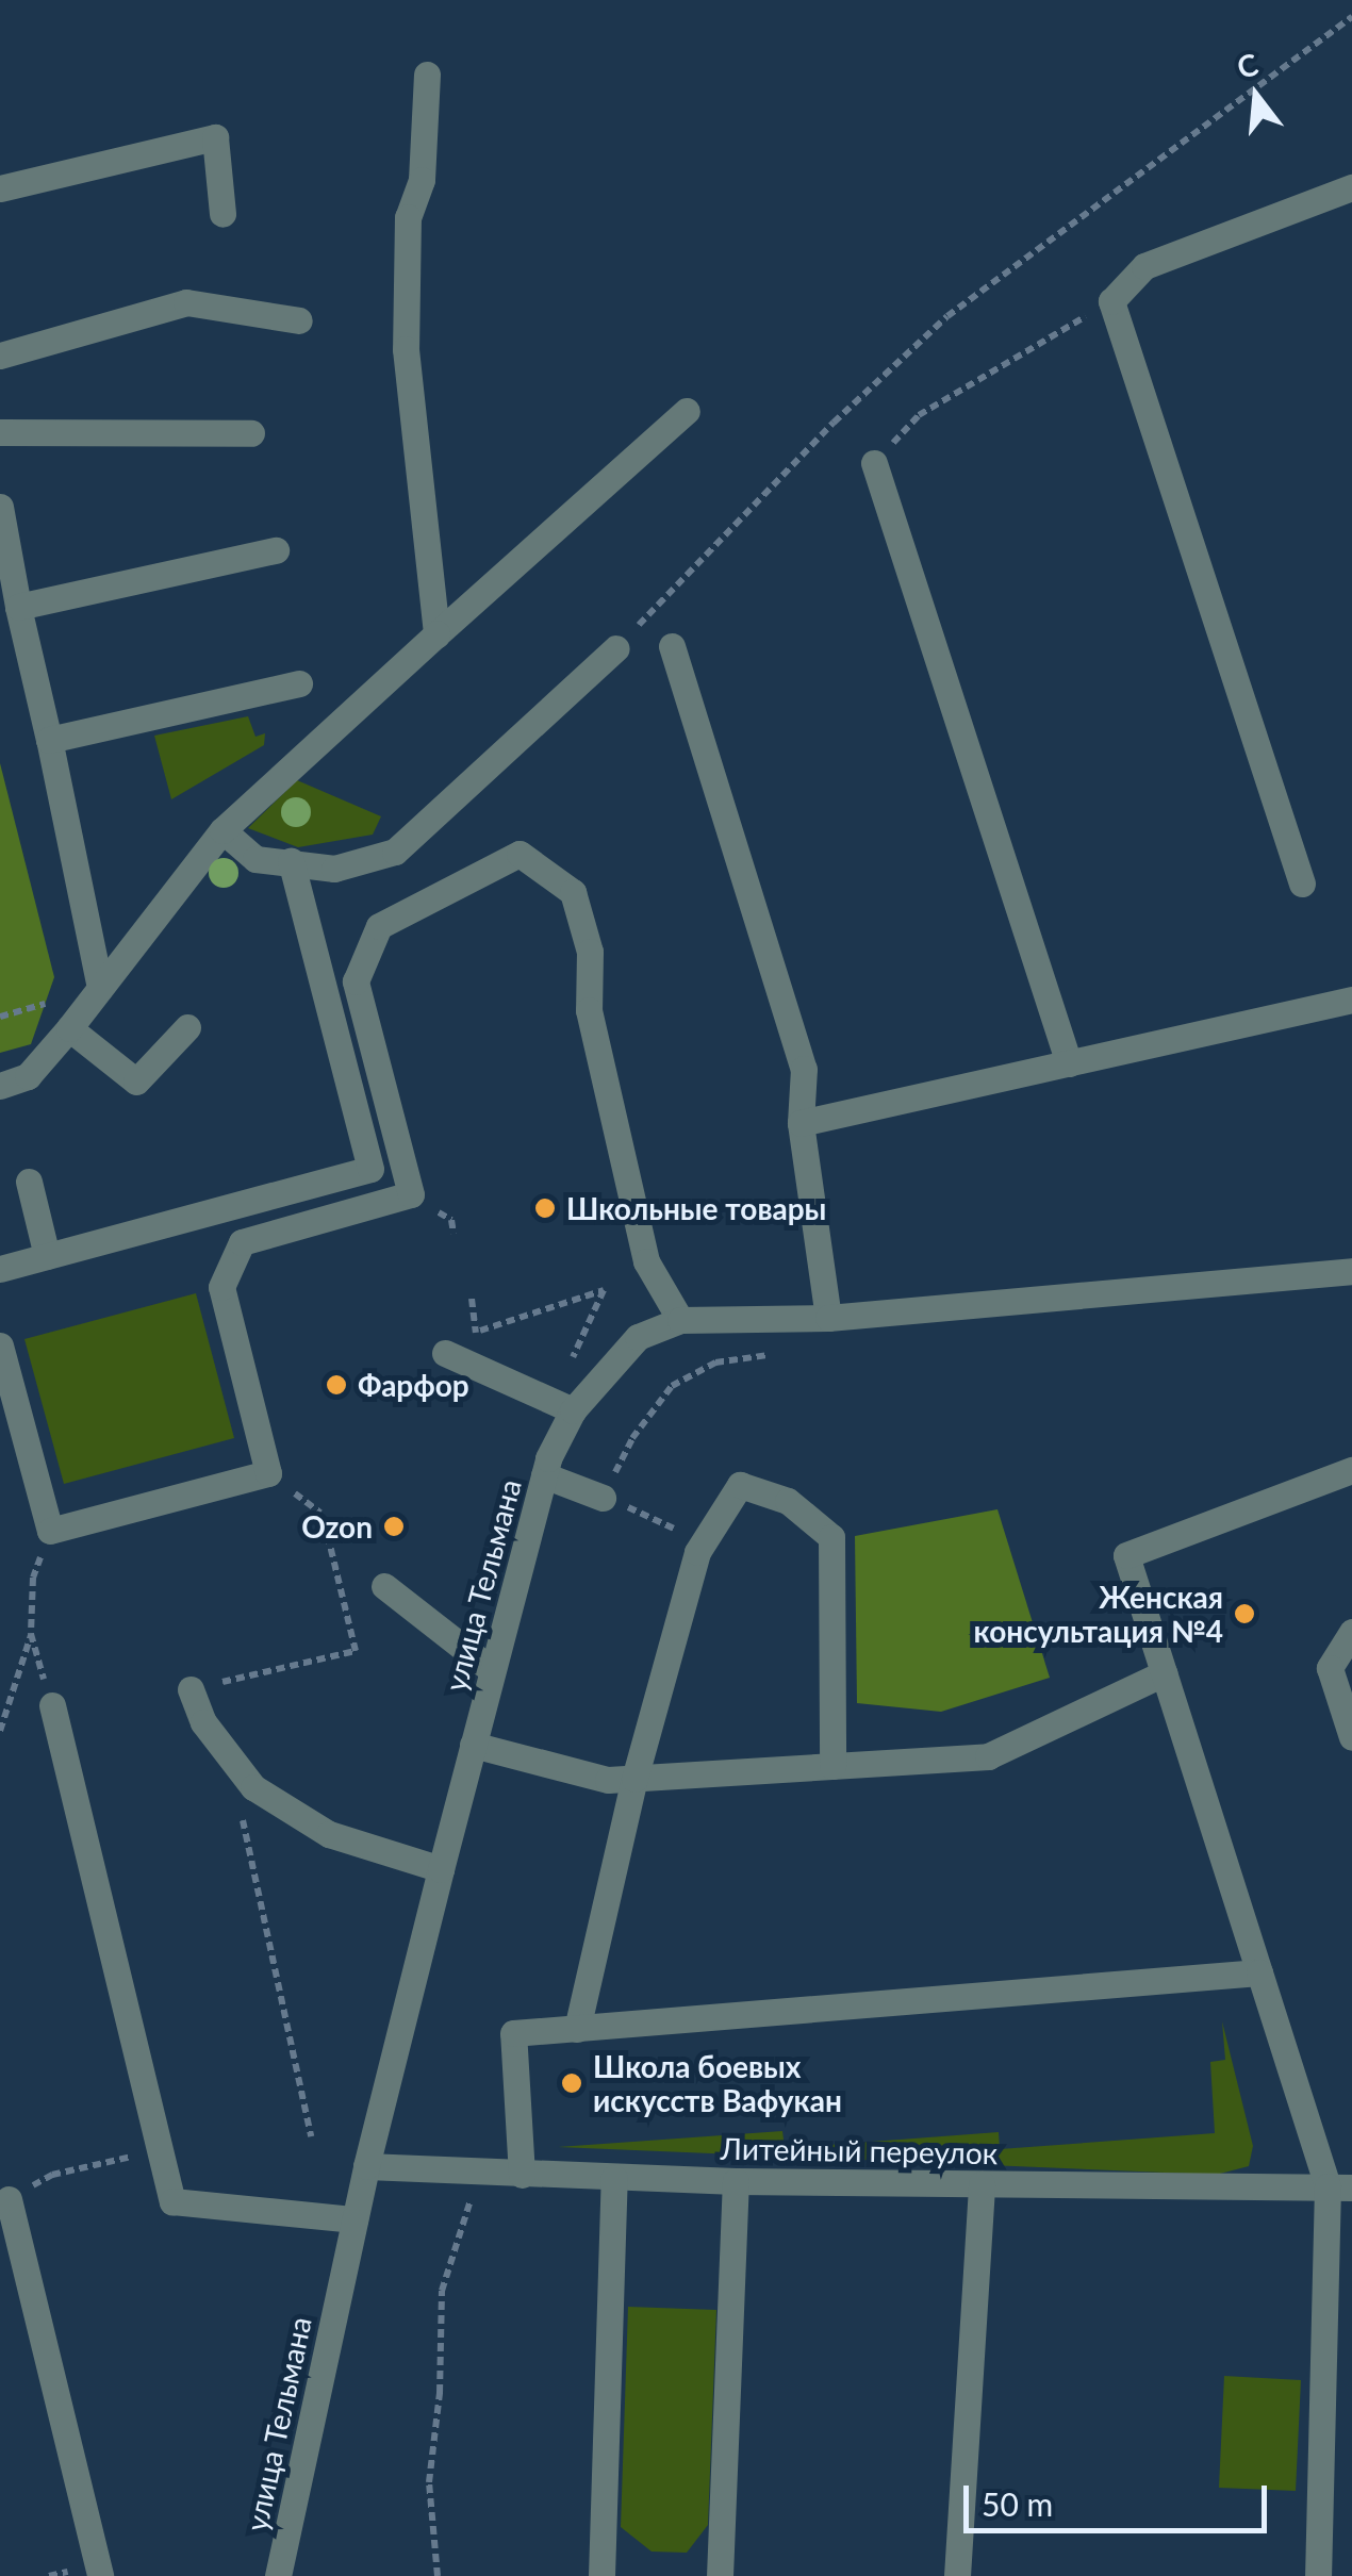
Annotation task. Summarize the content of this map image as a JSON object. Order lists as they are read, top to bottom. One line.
{"streets":{"street":["улица Тельмана","Литейный переулок"]},"crossings":[["улица Тельмана","Литейный переулок"]],"places":["Школьные товары","Фарфор","Ozon","Женская консультация №4","Школа боевых искусств Вафукан"],"scale_bar":"50 m","north":"top"}
